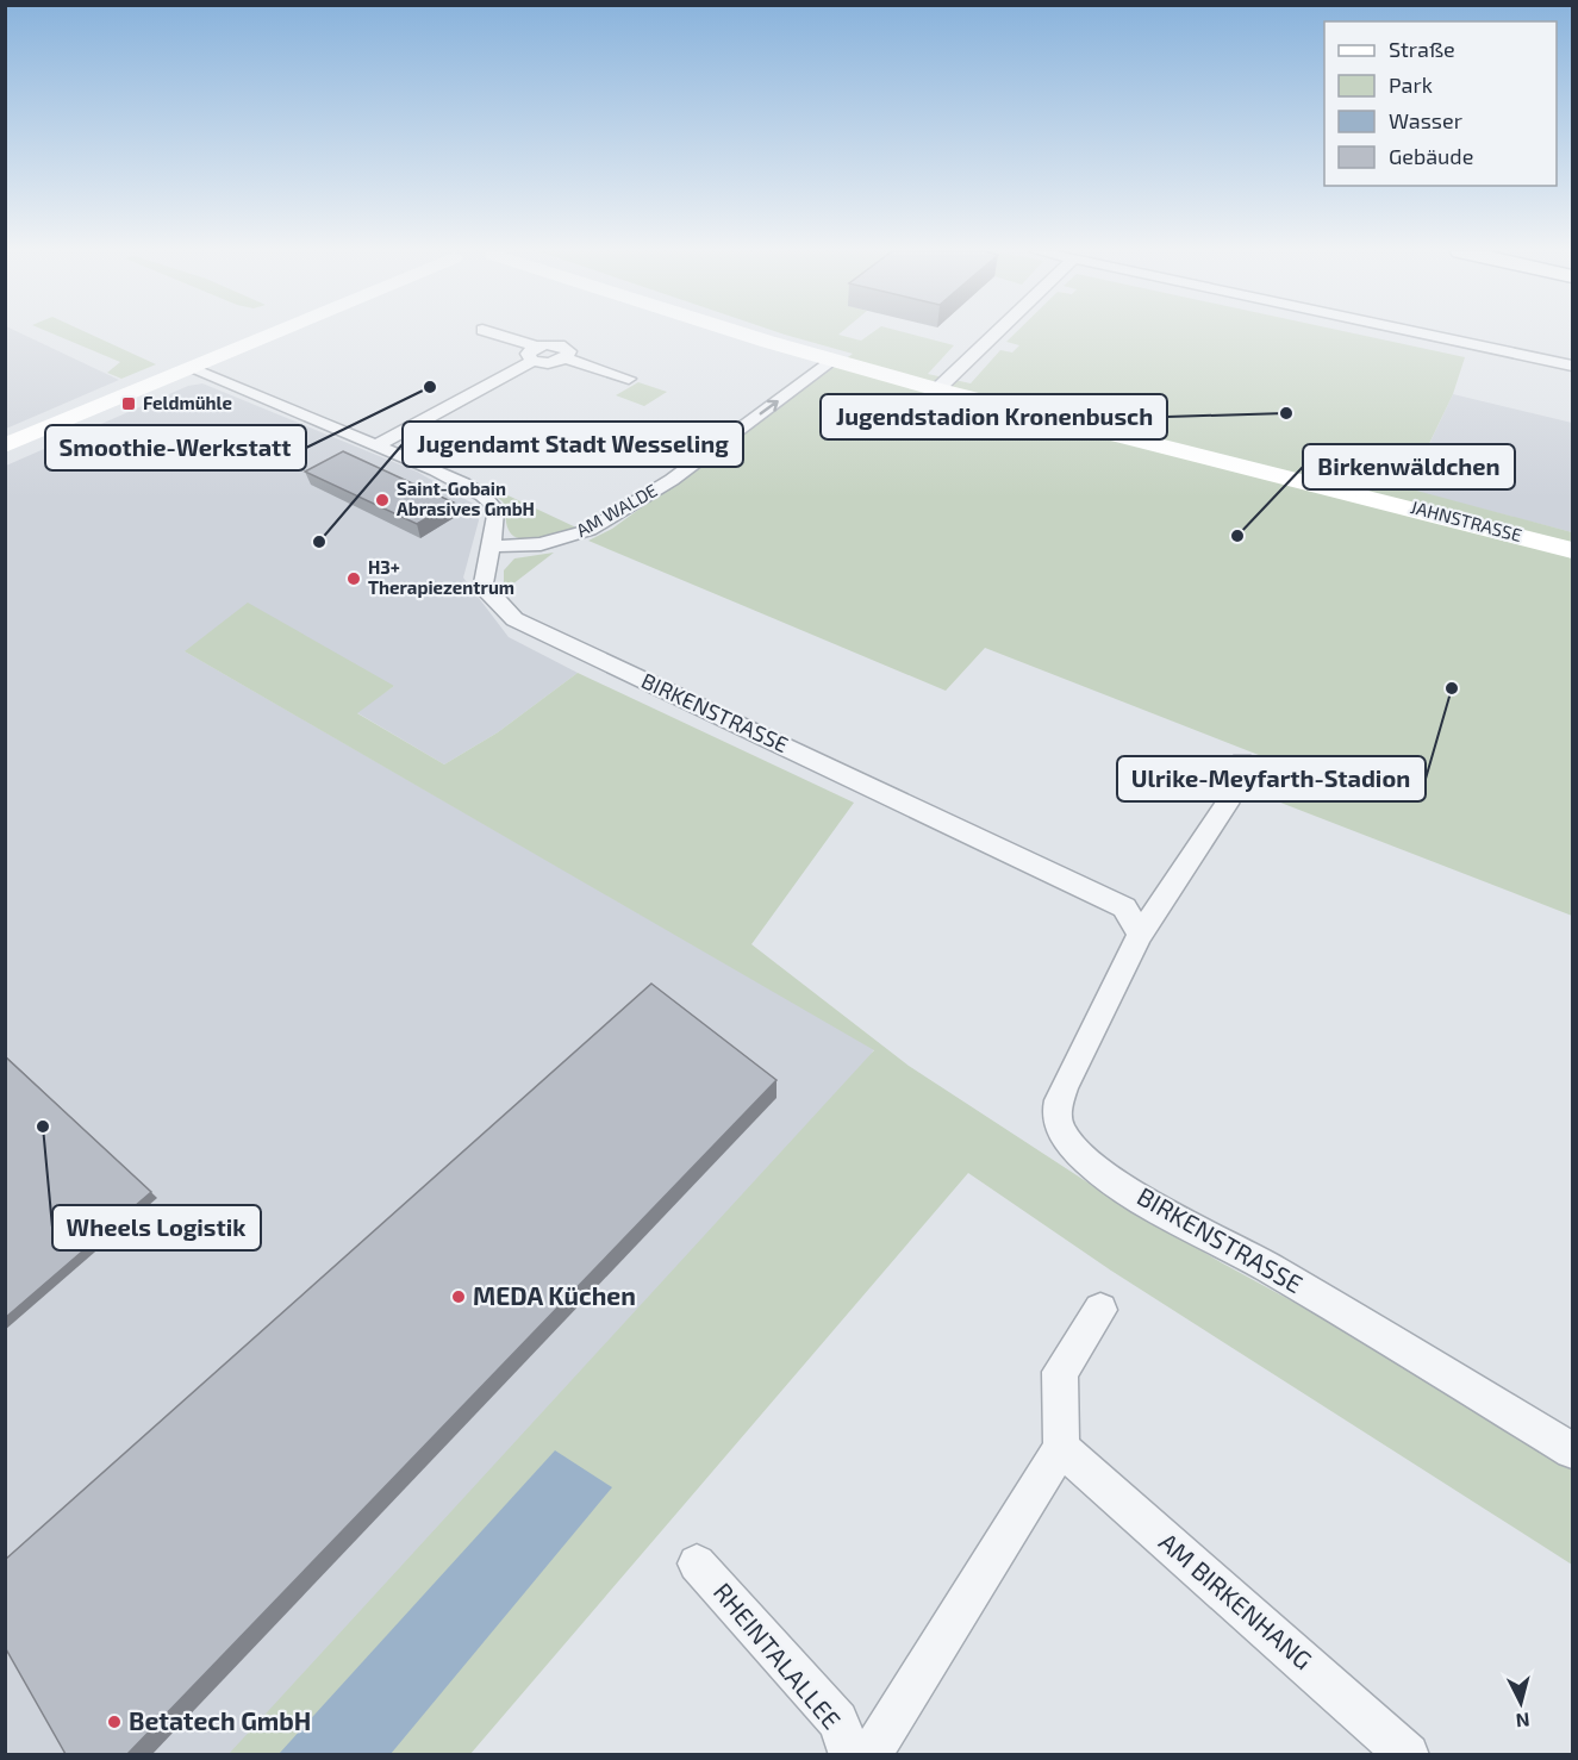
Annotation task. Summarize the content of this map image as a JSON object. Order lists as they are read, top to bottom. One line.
{"streets":{"street":["AM WALDE","JAHNSTRASSE","BIRKENSTRASSE","AM BIRKENHANG","RHEINTALALLEE"]},"crossings":[["AM WALDE","JAHNSTRASSE"],["AM WALDE","BIRKENSTRASSE"]],"one_way":["AM WALDE"],"places":{"other":["Smoothie-Werkstatt","Jugendstadion Kronenbusch","Saint-Gobain Abrasives GmbH","Birkenwäldchen","Jugendamt Stadt Wesseling","H3+ Therapiezentrum","Ulrike-Meyfarth-Stadion","Wheels Logistik","MEDA Küchen","Betatech GmbH"],"transit":["Feldmühle"]},"legend":["Straße","Park","Wasser","Gebäude"],"north":"bottom"}
